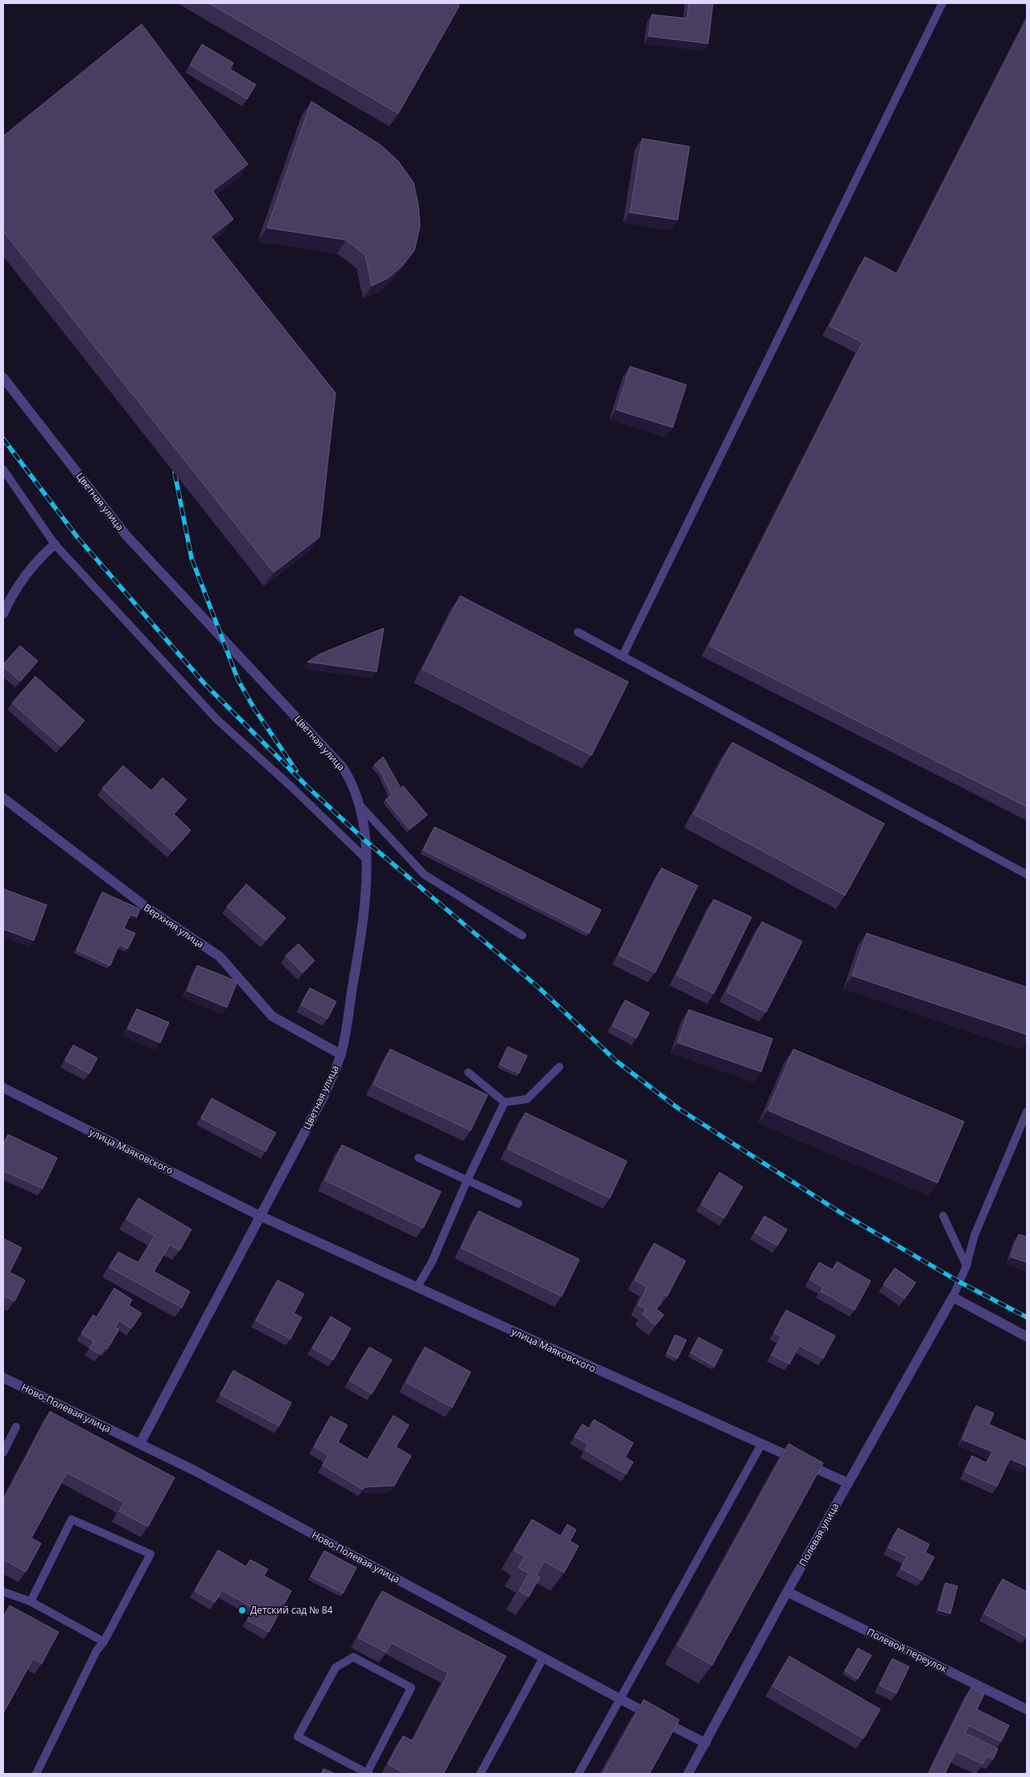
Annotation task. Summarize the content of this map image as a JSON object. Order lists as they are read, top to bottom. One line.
{"streets":{"street":["Цветная улица","Верхняя улица","улица Маяковского","Ново-Полевая улица","Полевая улица","Полевой переулок"]},"crossings":[["Цветная улица","Верхняя улица"],["Цветная улица","улица Маяковского"],["улица Маяковского","Полевая улица"],["Ново-Полевая улица","Полевая улица"],["Полевая улица","Полевой переулок"]],"places":["Детский сад № 84"]}
